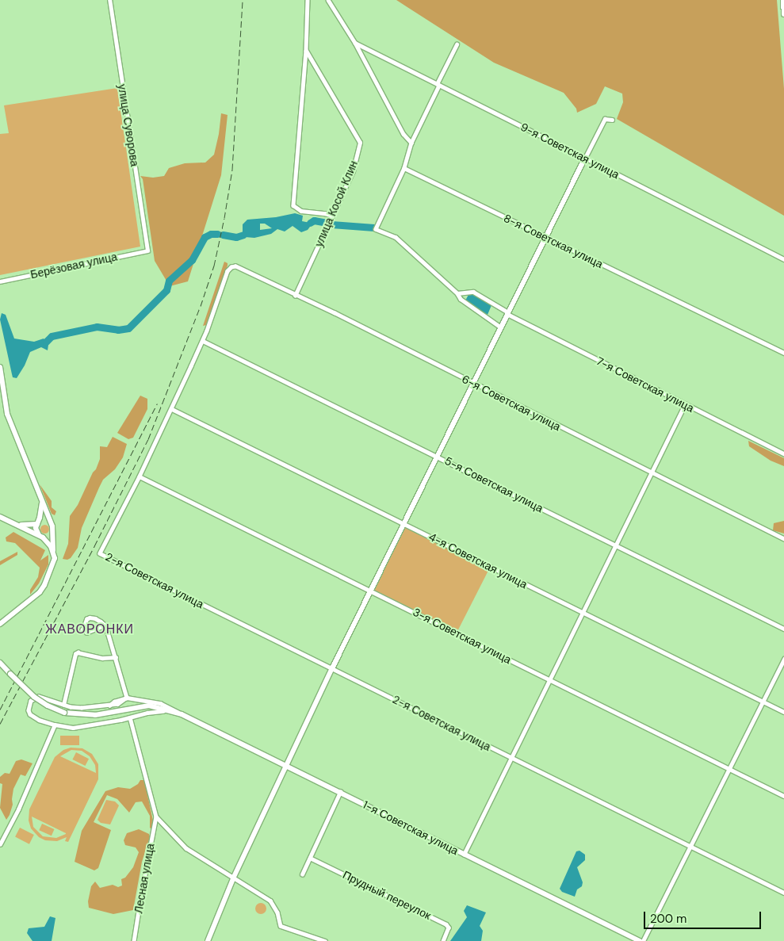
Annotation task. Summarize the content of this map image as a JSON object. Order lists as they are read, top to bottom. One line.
{"streets":{"street":["улица Суворова","9-я Советская улица","улица Косой Клин","8-я Советская улица","Берёзовая улица","7-я Советская улица","6-я Советская улица","5-я Советская улица","4-я Советская улица","2-я Советская улица","3-я Советская улица","1-я Советская улица","Лесная улица","Прудный переулок"]},"crossings":[["улица Суворова","Берёзовая улица"],["улица Косой Клин","6-я Советская улица"],["6-я Советская улица","5-я Советская улица"],["2-я Советская улица","3-я Советская улица"]],"districts":["ЖАВОРОНКИ"],"scale_bar":"200 m"}
